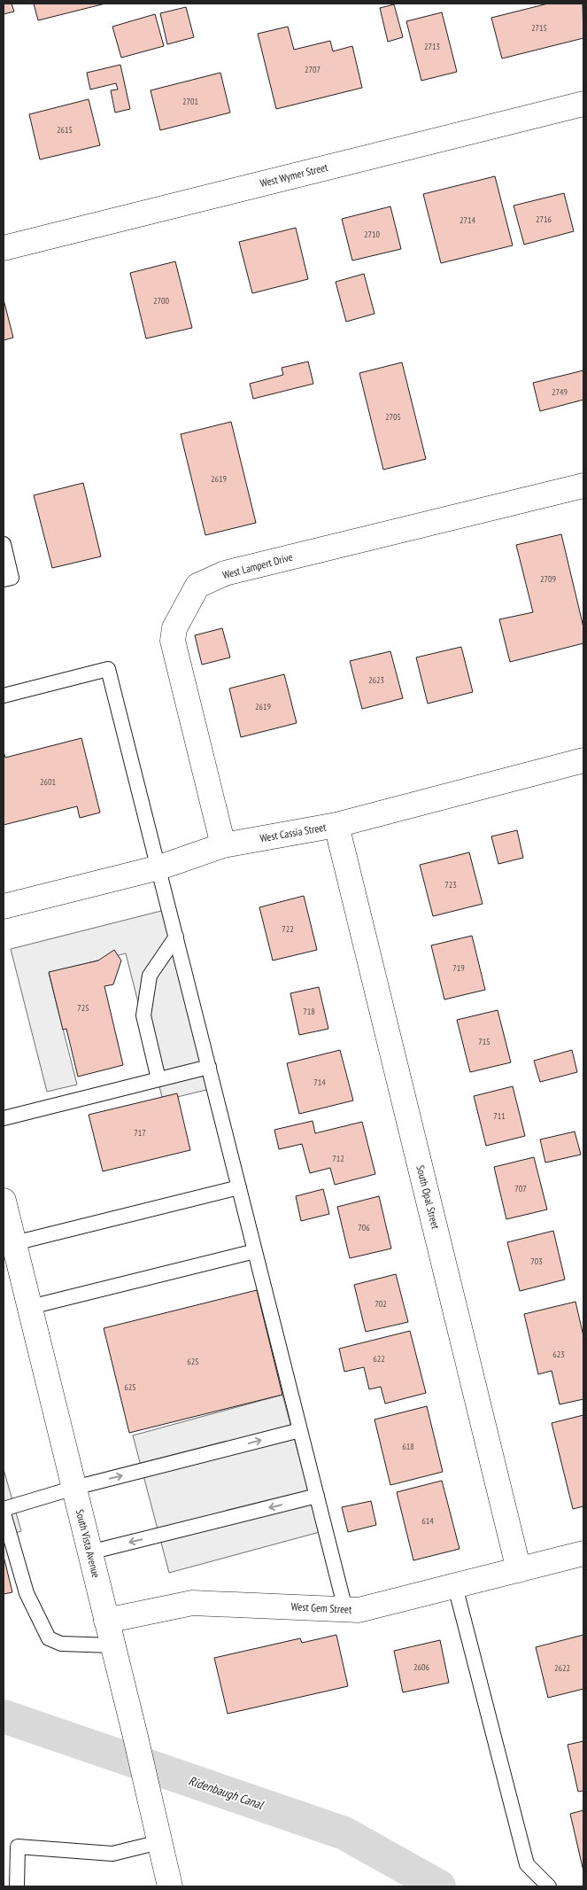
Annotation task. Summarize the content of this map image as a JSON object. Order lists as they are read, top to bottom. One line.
{"streets":{"street":["West Wymer Street","West Lampert Drive","West Cassia Street","South Opal Street","South Vista Avenue","West Gem Street"]},"crossings":[["West Lampert Drive","West Cassia Street"],["West Cassia Street","South Opal Street"],["South Opal Street","West Gem Street"],["South Vista Avenue","West Gem Street"]],"water":["Ridenbaugh Canal"],"house_numbers":["2715","2713","2707","2701","2615","2716","2714","2710","2700","2749","2705","2619","2709","2623","2619","2601","723","722","719","725","718","715","714","711","717","712","707","706","703","702","623","622","625","625","618","614","2606","2622"]}
